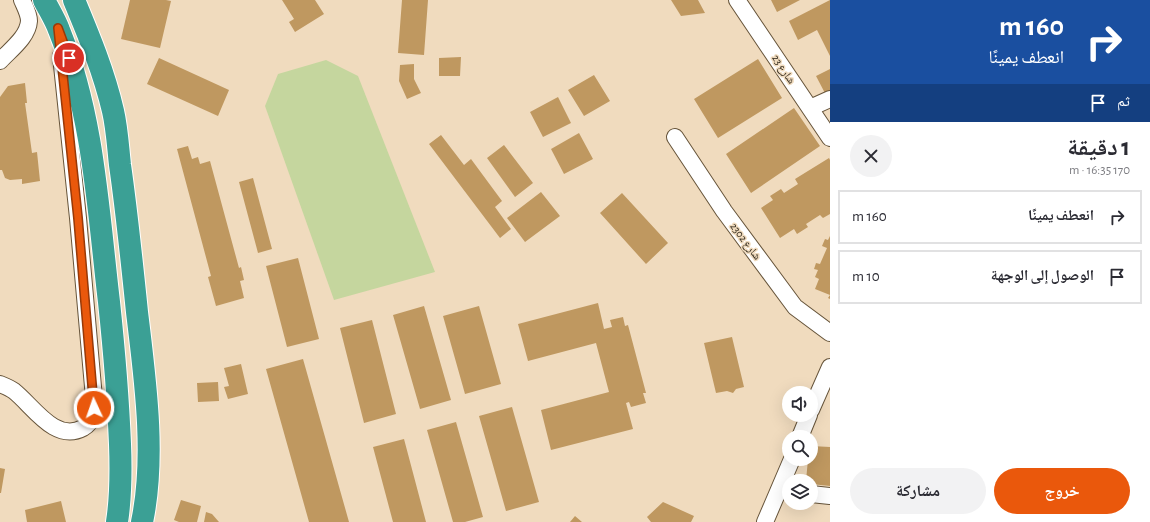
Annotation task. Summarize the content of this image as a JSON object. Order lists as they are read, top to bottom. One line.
{"streets":{"street":["شارع 23","شارع 2302"]},"page":{"turn":["160 m","انعطف يمينًا"],"then":"ثم","heading":["1 دقيقة","170 m · 16:35"],"list":[{"name":"انعطف يمينًا","value":"160 m"},{"name":"الوصول إلى الوجهة","value":"10 m"}],"buttons":["خروج","مشاركة"]}}
